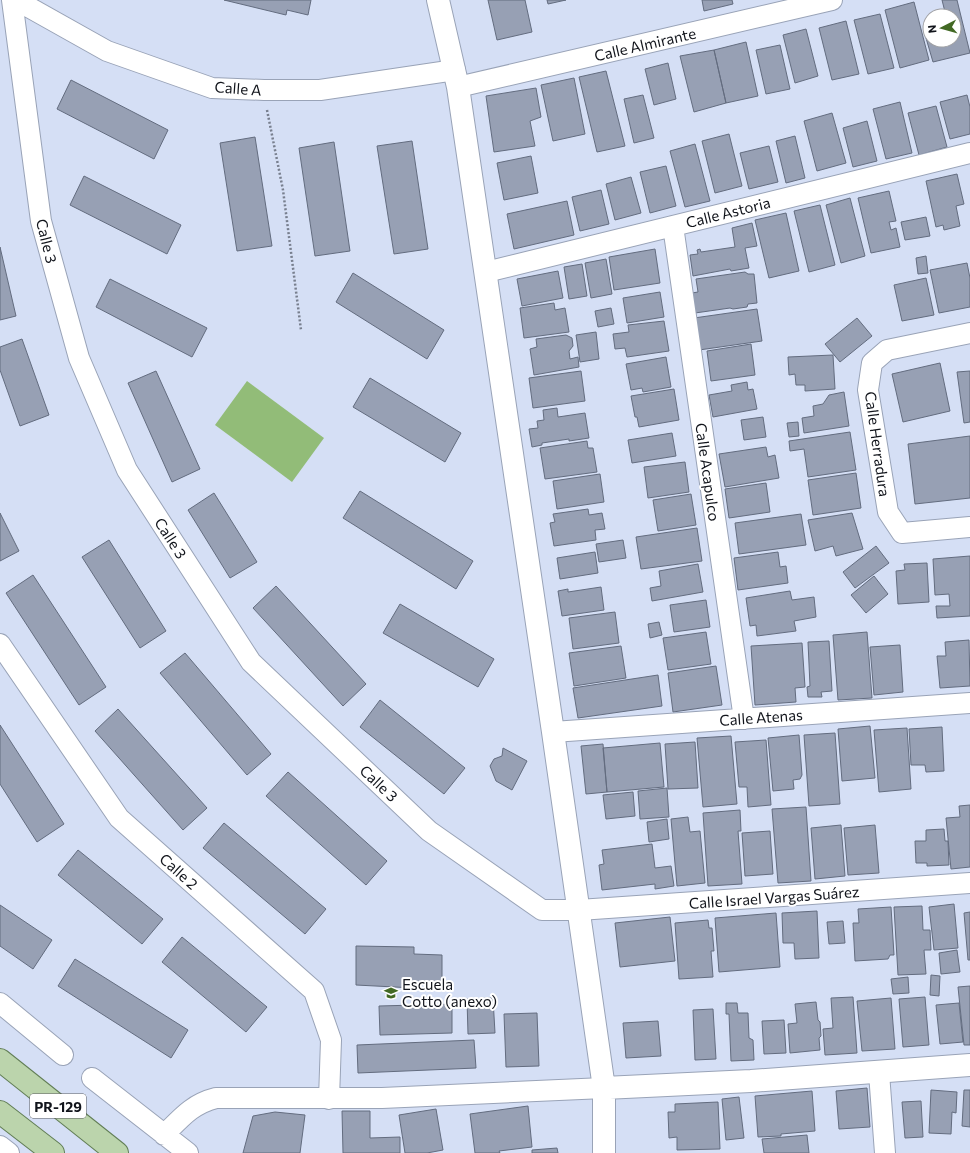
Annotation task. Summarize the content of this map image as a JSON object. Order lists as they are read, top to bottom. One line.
{"streets":{"main road":["PR-129"],"street":["Calle Almirante","Calle A","Calle Astoria","Calle 3","Calle Herradura","Calle Acapulco","Calle Atenas","Calle 2","Calle Israel Vargas Suárez"]},"crossings":[["Calle Almirante","Calle A"],["Calle Astoria","Calle Acapulco"],["Calle 3","Calle Israel Vargas Suárez"],["Calle Acapulco","Calle Atenas"]],"places":{"school or university":["Escuela Cotto (anexo)"]},"north":"left"}
